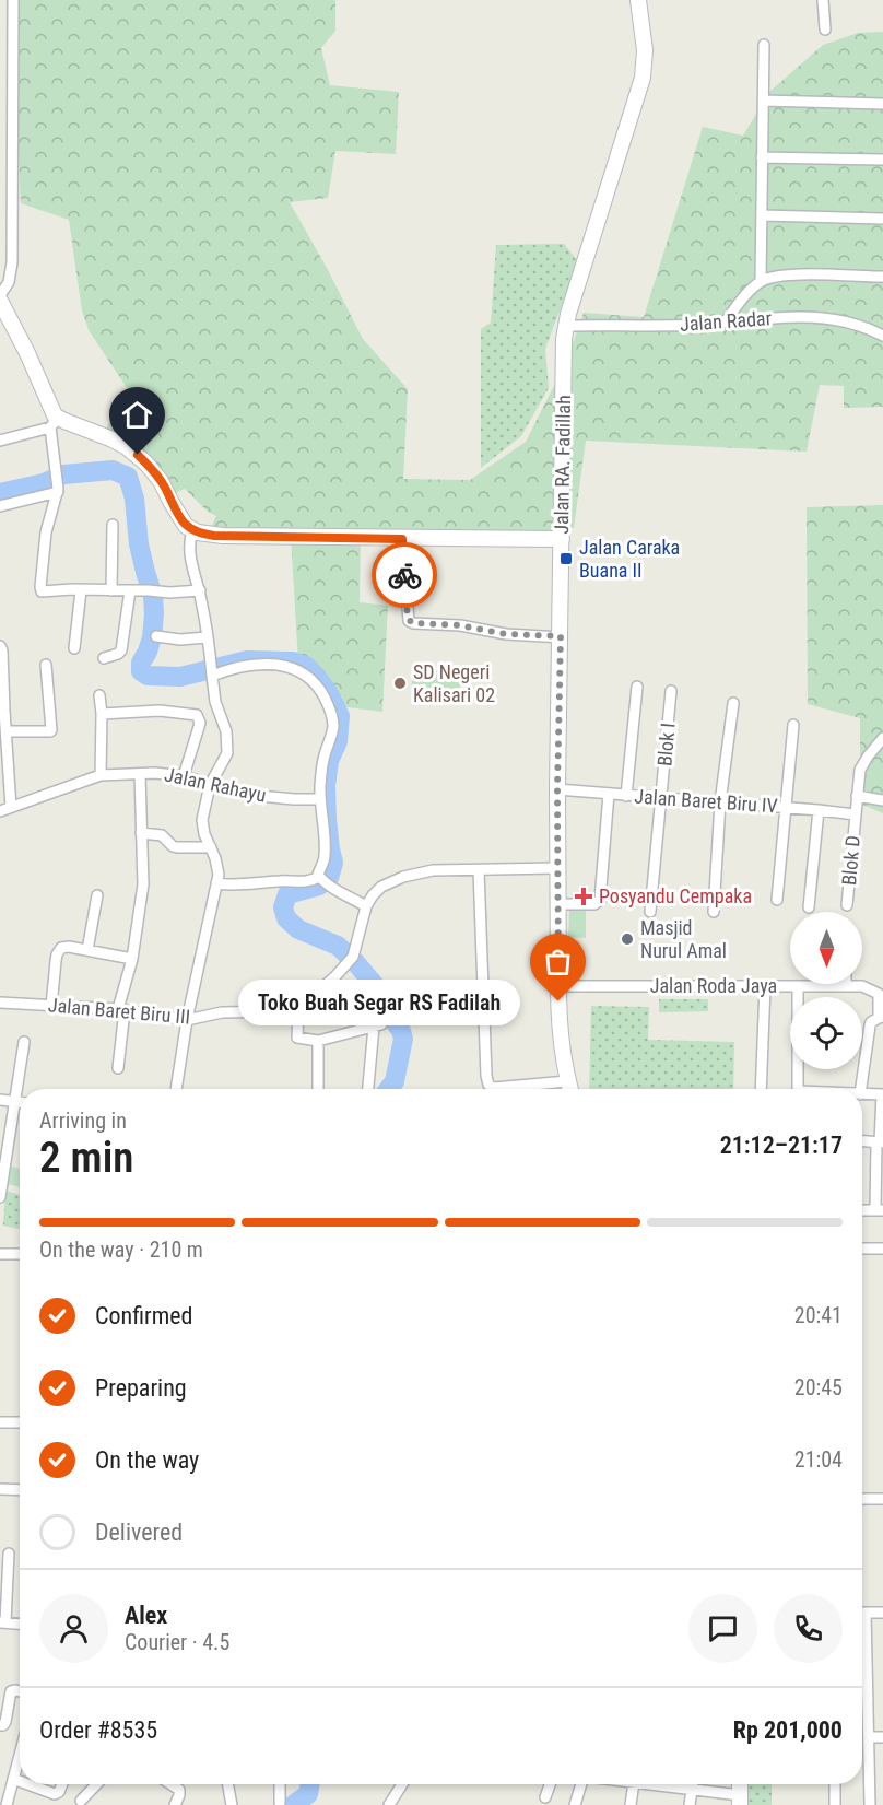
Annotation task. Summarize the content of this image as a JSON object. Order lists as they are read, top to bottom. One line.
{"streets":{"main road":["Jalan RA. Fadillah"],"street":["Jalan Radar","Blok I","Jalan Rahayu","Jalan Baret Biru IV","Blok D","Jalan Roda Jaya","Jalan Baret Biru III"]},"crossings":[["Jalan Radar","Jalan RA. Fadillah"],["Jalan RA. Fadillah","Jalan Baret Biru IV"],["Jalan RA. Fadillah","Jalan Roda Jaya"],["Blok I","Jalan Baret Biru IV"],["Jalan Baret Biru IV","Blok D"]],"places":{"transit":["Jalan Caraka Buana II"],"other":["SD Negeri Kalisari 02","Masjid Nurul Amal","Toko Buah Segar RS Fadilah"],"health":["Posyandu Cempaka"]},"north":"bottom","page":{"bubble":"Toko Buah Segar RS Fadilah","heading":["2 min","Arriving in","21:12–21:17"],"panel":["Alex","Courier · 4.5","Order #8535","Rp 201,000"],"bar":"On the way · 210 m","list":[["Confirmed","20:41"],["Preparing","20:45"],["On the way","21:04"],"Delivered"]}}
